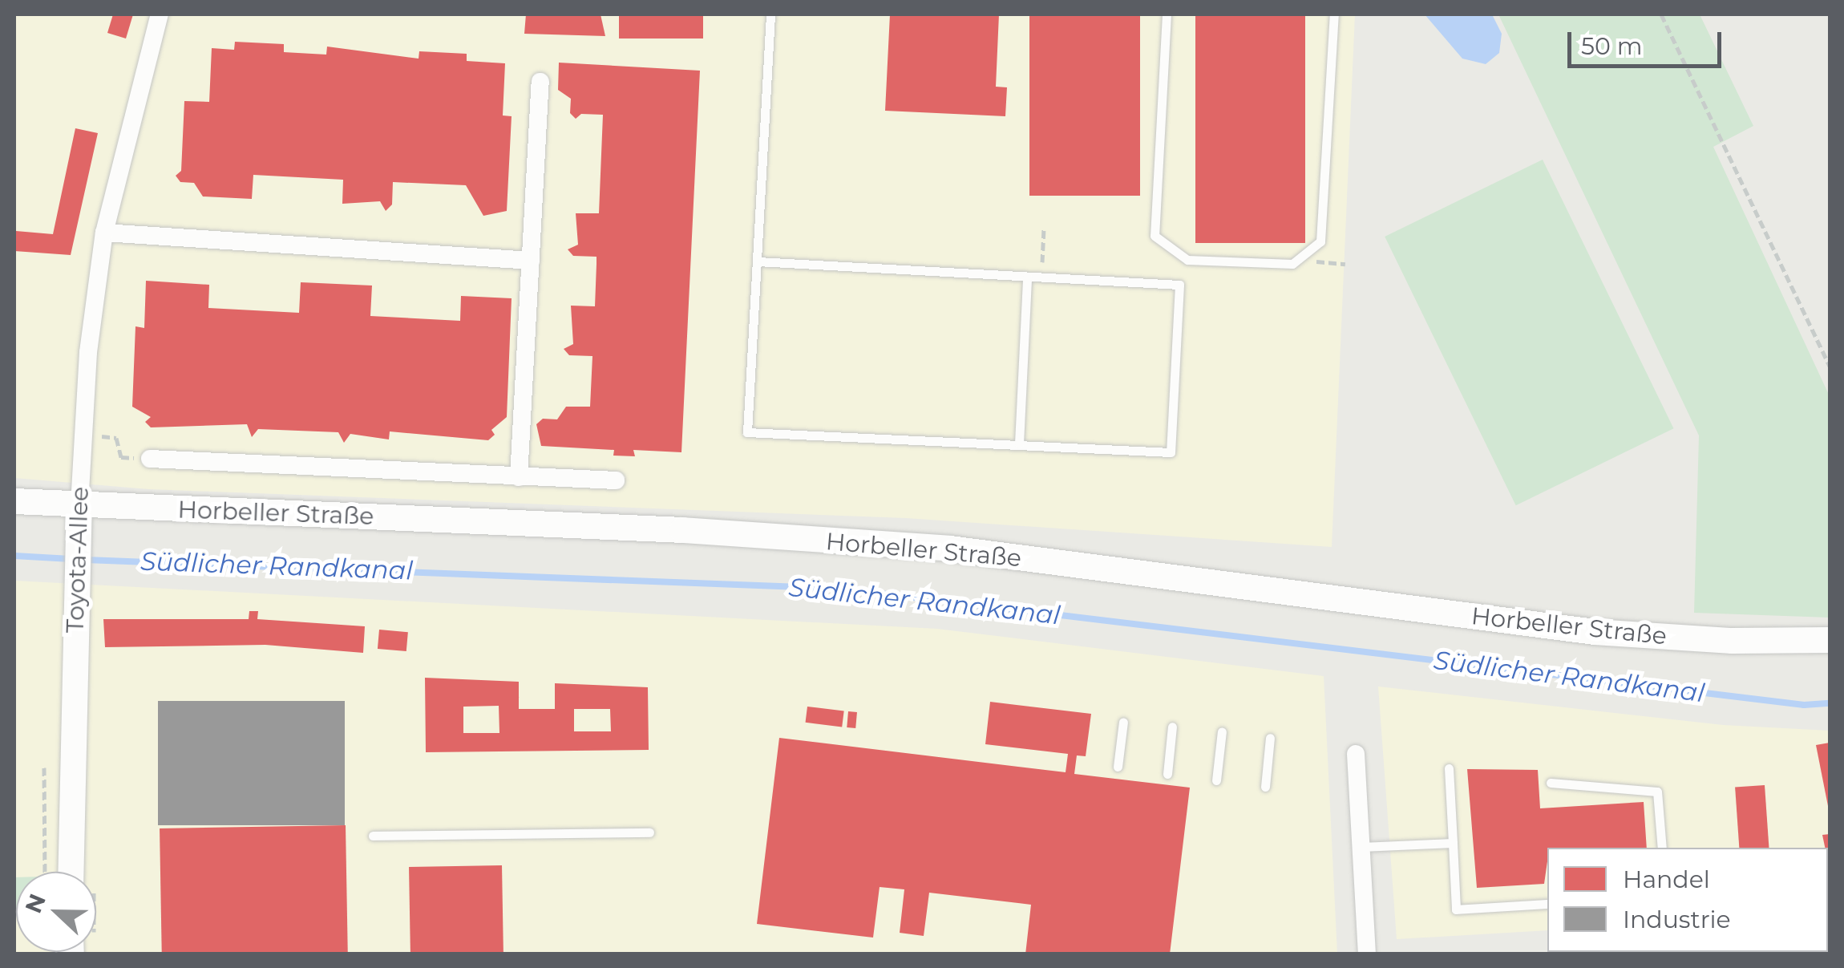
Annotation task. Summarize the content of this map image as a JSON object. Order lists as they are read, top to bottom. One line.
{"streets":{"main road":["Horbeller Straße","Toyota-Allee"]},"crossings":[["Horbeller Straße","Toyota-Allee"]],"water":["Südlicher Randkanal"],"legend":["Handel","Industrie"],"scale_bar":"50 m","north":"left"}
